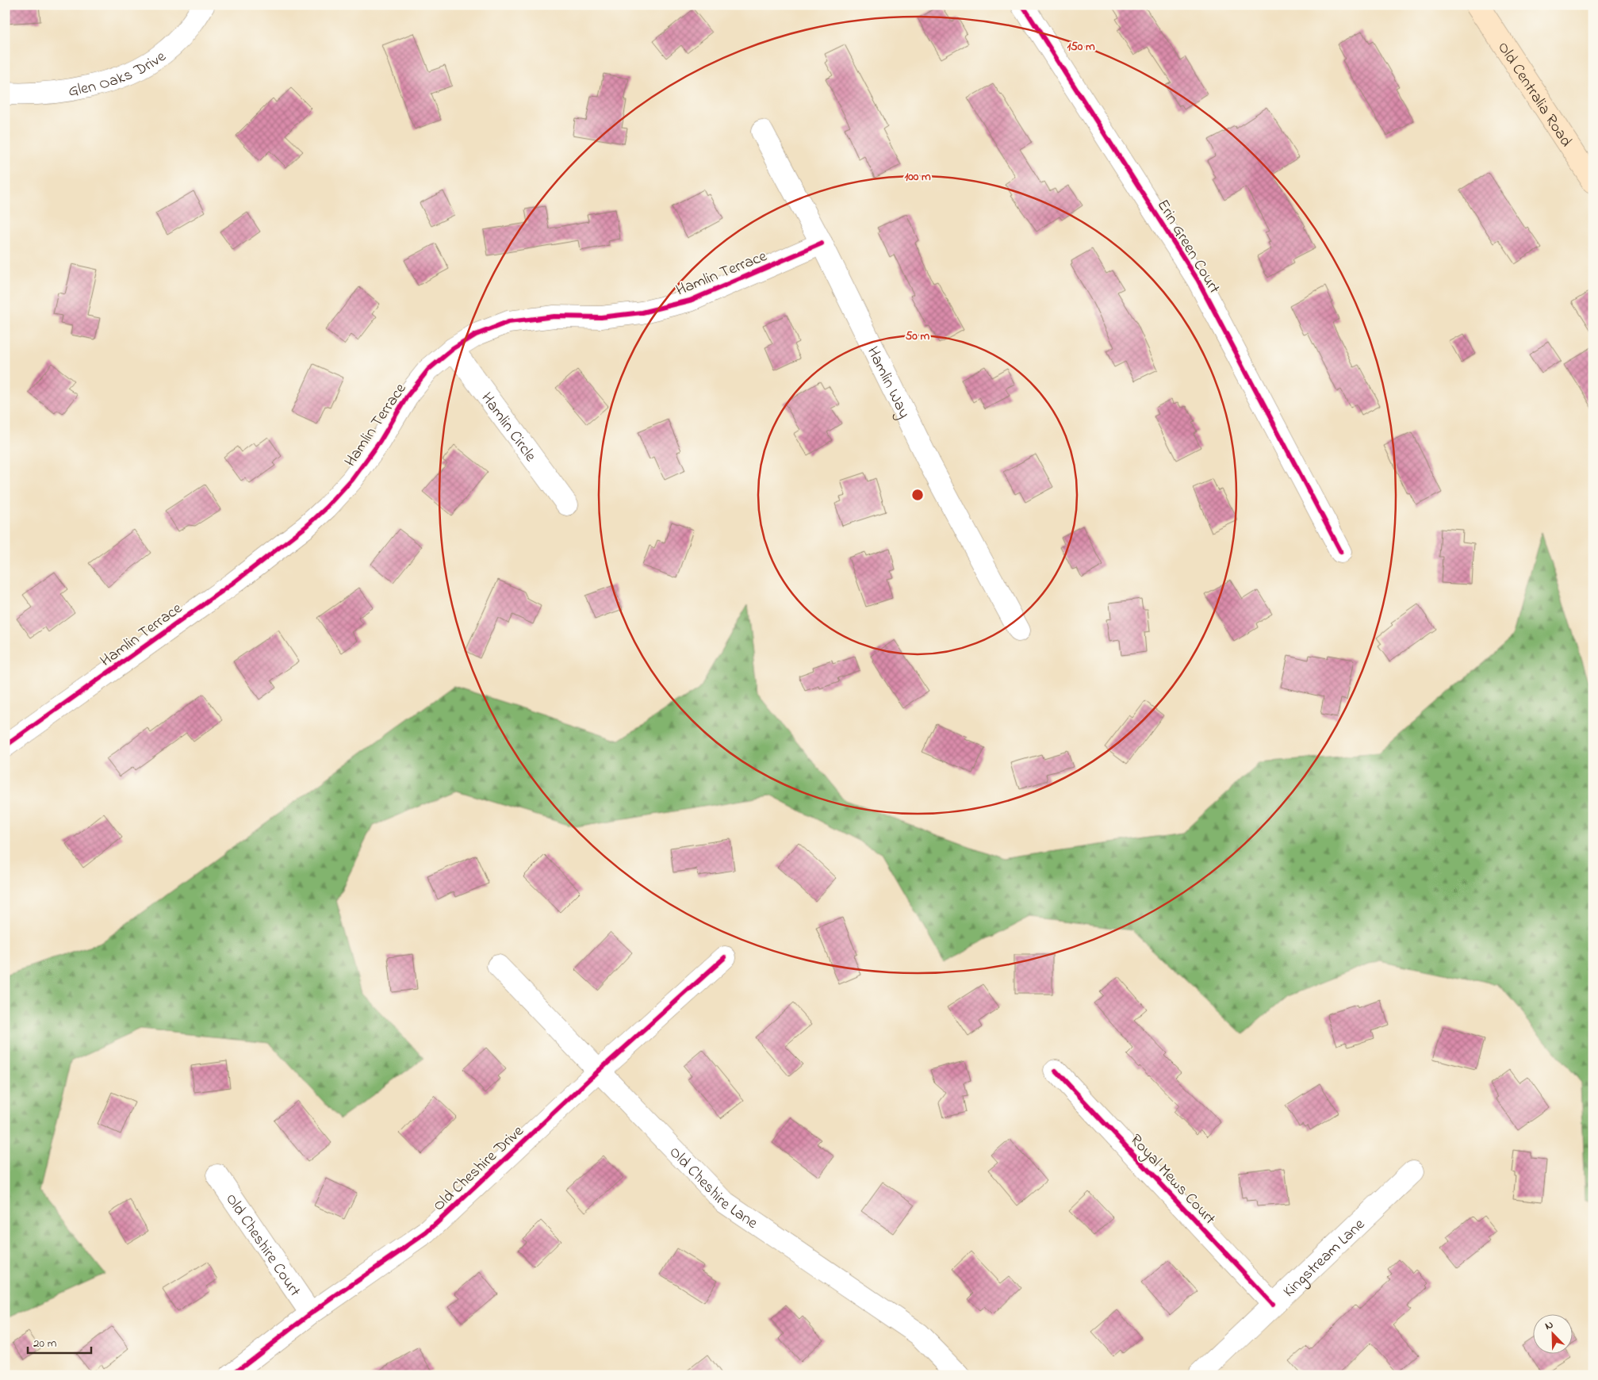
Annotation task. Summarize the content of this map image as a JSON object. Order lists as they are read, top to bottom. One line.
{"streets":{"street":["Glen Oaks Drive","Old Centralia Road","Erin Green Court","Hamlin Terrace","Hamlin Way","Hamlin Circle","Old Cheshire Drive","Royal Mews Court","Old Cheshire Lane","Old Cheshire Court","Kingstream Lane"]},"crossings":[["Hamlin Terrace","Hamlin Way"],["Hamlin Terrace","Hamlin Circle"],["Old Cheshire Drive","Old Cheshire Lane"],["Old Cheshire Drive","Old Cheshire Court"],["Royal Mews Court","Kingstream Lane"]],"scale_bar":"20 m","north":"top left","rings":["150 m","100 m","50 m"]}
